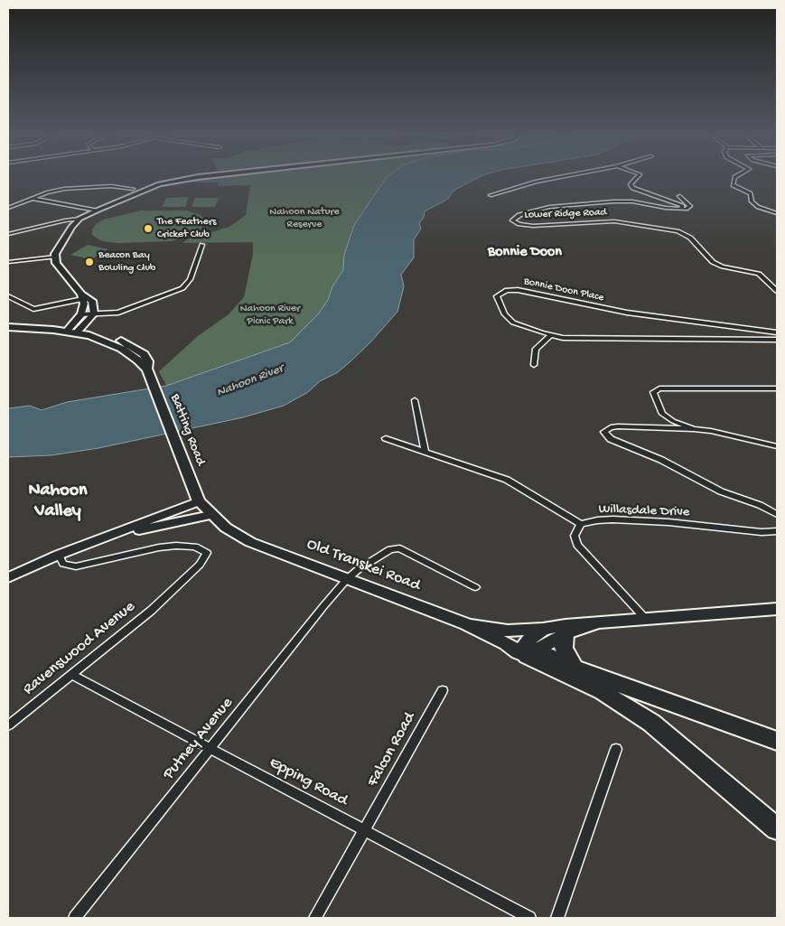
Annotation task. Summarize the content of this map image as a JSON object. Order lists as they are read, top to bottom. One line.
{"streets":{"main road":["Batting Road","Old Transkei Road"],"street":["Lower Ridge Road","Bonnie Doon Place","Willasdale Drive","Ravenswood Avenue","Putney Avenue","Falcon Road","Epping Road"]},"crossings":[["Batting Road","Old Transkei Road"],["Old Transkei Road","Putney Avenue"],["Ravenswood Avenue","Epping Road"],["Putney Avenue","Epping Road"],["Falcon Road","Epping Road"]],"districts":["Bonnie Doon","Nahoon Valley"],"water":["Nahoon River"],"parks":["Nahoon Nature Reserve","Nahoon River Picnic Park"],"places":["The Feathers Cricket Club","Beacon Bay Bowling Club"]}
